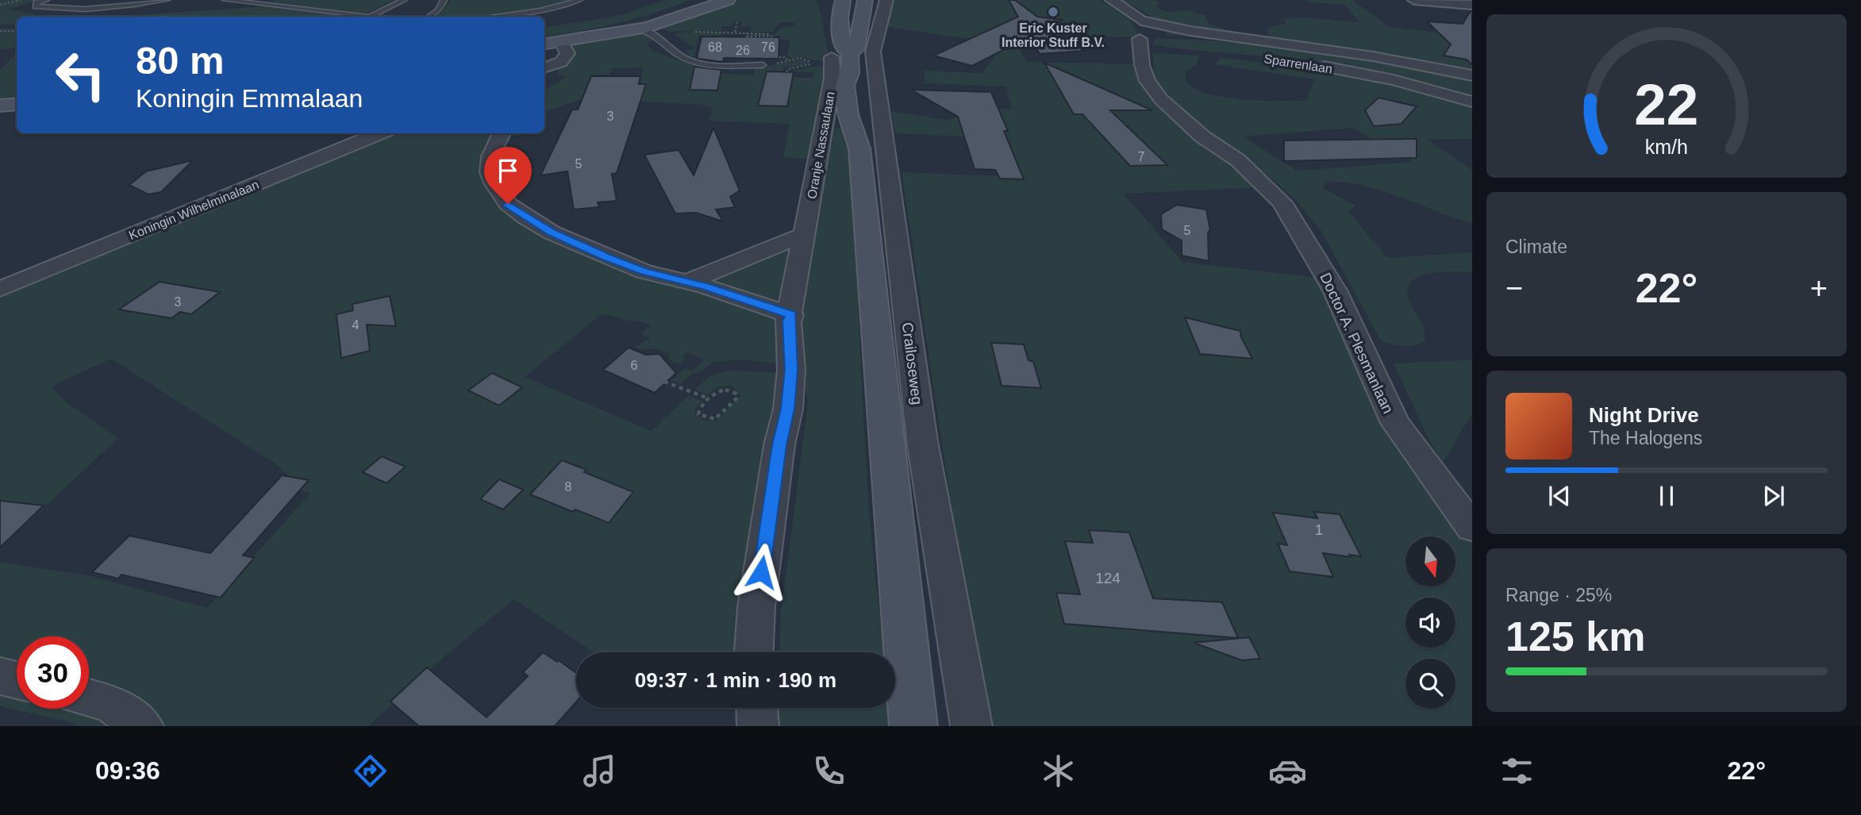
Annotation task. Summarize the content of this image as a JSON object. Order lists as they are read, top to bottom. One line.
{"streets":{"main road":["Crailoseweg"],"street":["Sparrenlaan","Oranje Nassaulaan","Koningin Wilhelminalaan","Doctor A. Plesmanlaan"]},"crossings":[["Sparrenlaan","Doctor A. Plesmanlaan"],["Oranje Nassaulaan","Crailoseweg"]],"places":["Eric Kuster Interior Stuff B.V."],"house_numbers":["68","76","26","3","7","5","5","3","4","6","8","1","124"],"north":"bottom","page":{"turn":["80 m","Koningin Emmalaan"],"tile":["Climate",["Range · 25%","125 km"]],"heat":["−","22°","+"],"song":["Night Drive","The Halogens"],"limit":"30","trip":"09:37 · 1 min · 190 m","tabs":["09:36","22°"],"gauge":["22","km/h"]}}
